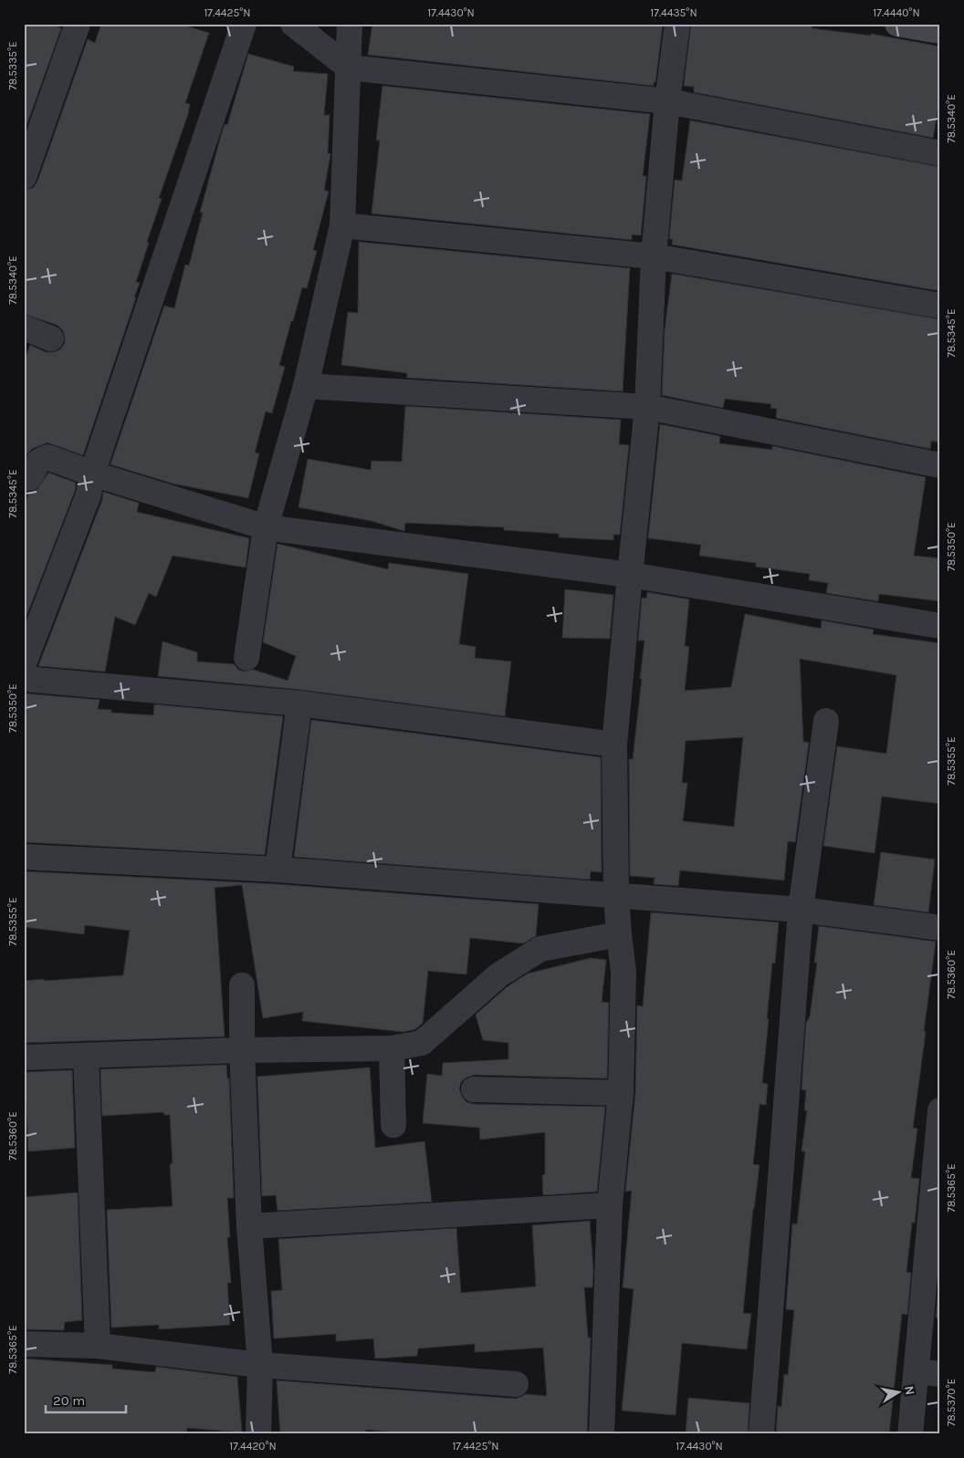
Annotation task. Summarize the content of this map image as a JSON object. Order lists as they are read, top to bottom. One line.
{"scale_bar":"20 m","north":"right","coordinates":["17.4425°N","17.4430°N","17.4435°N","17.4440°N","78.5335°E","78.5340°E","78.5345°E","78.5350°E","78.5355°E","78.5360°E","78.5365°E","78.5370°E","17.4420°N"]}
